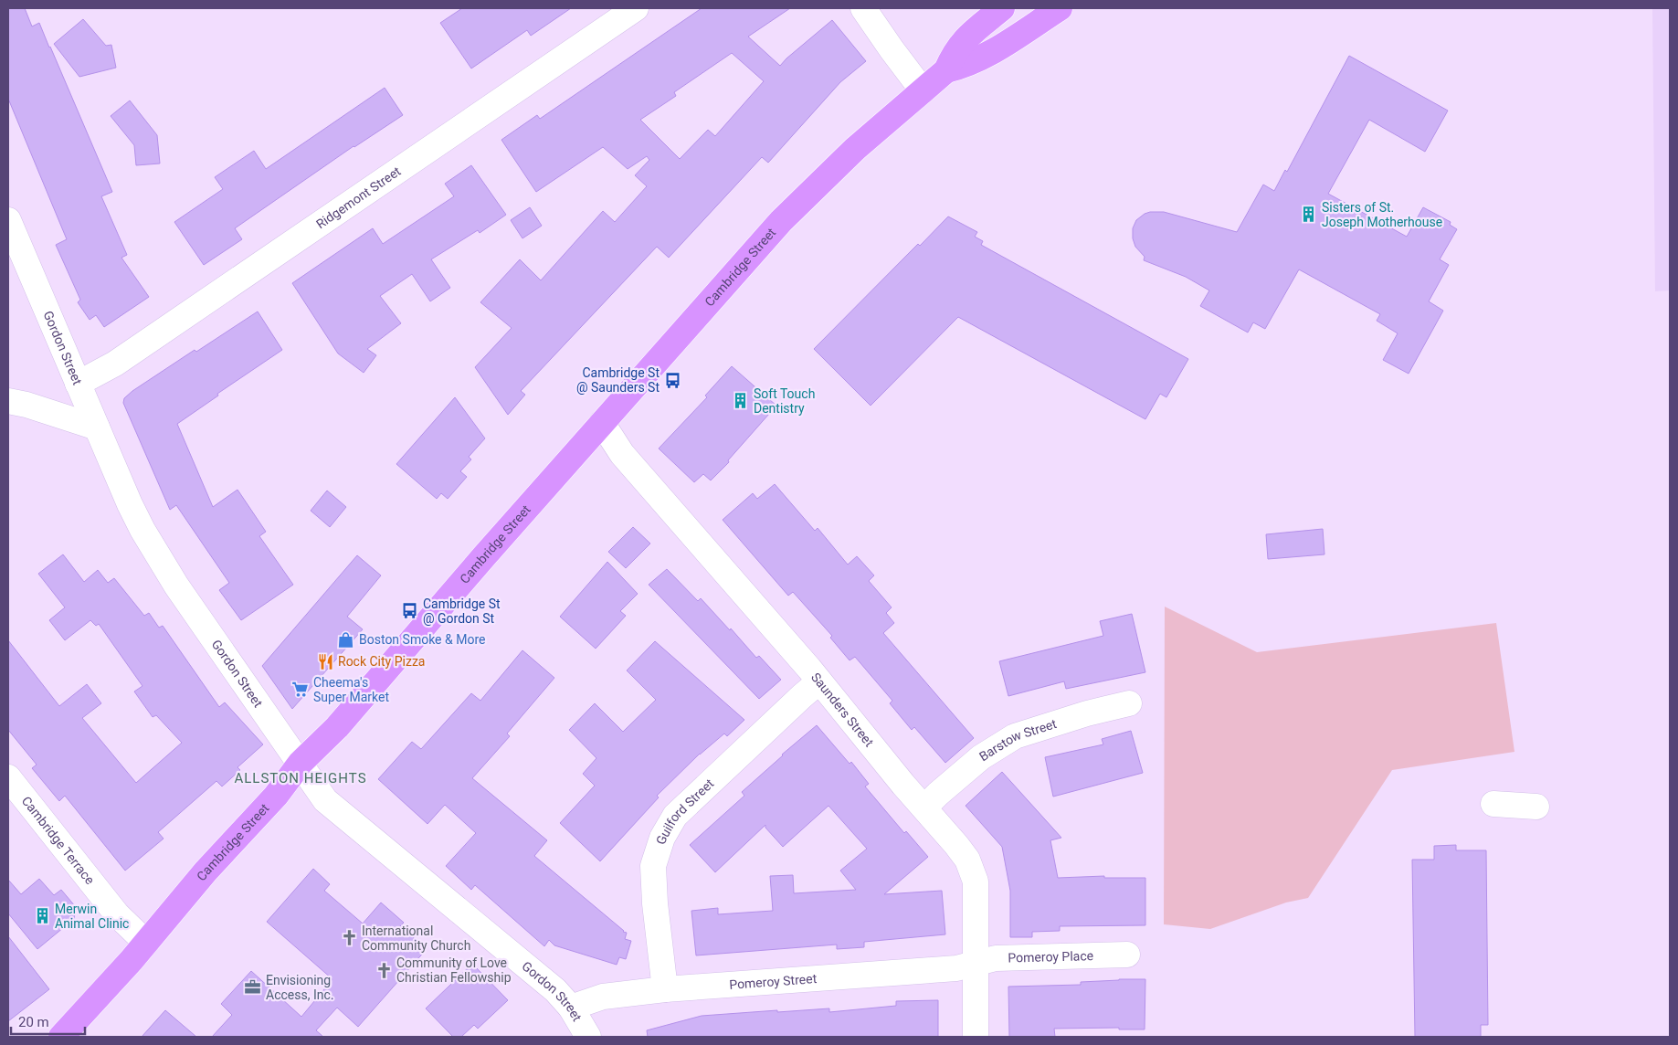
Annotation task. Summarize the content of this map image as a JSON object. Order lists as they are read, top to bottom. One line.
{"streets":{"main road":["Cambridge Street"],"street":["Ridgemont Street","Gordon Street","Saunders Street","Barstow Street","Guilford Street","Cambridge Terrace","Pomeroy Place","Pomeroy Street"]},"crossings":[["Ridgemont Street","Gordon Street"],["Cambridge Street","Gordon Street"],["Cambridge Street","Saunders Street"],["Cambridge Street","Cambridge Terrace"],["Gordon Street","Pomeroy Street"],["Saunders Street","Barstow Street"],["Saunders Street","Guilford Street"],["Saunders Street","Pomeroy Place"],["Saunders Street","Pomeroy Street"],["Guilford Street","Pomeroy Street"],["Pomeroy Place","Pomeroy Street"]],"districts":["ALLSTON HEIGHTS"],"places":{"building":["Sisters of St. Joseph Motherhouse","Soft Touch Dentistry","Merwin Animal Clinic"],"bus stop":["Cambridge St @ Saunders St","Cambridge St @ Gordon St"],"shop":["Boston Smoke & More"],"restaurant":["Rock City Pizza"],"supermarket":["Cheema's Super Market"],"church":["International Community Church","Community of Love Christian Fellowship"],"office":["Envisioning Access, Inc."]},"scale_bar":"20 m"}
